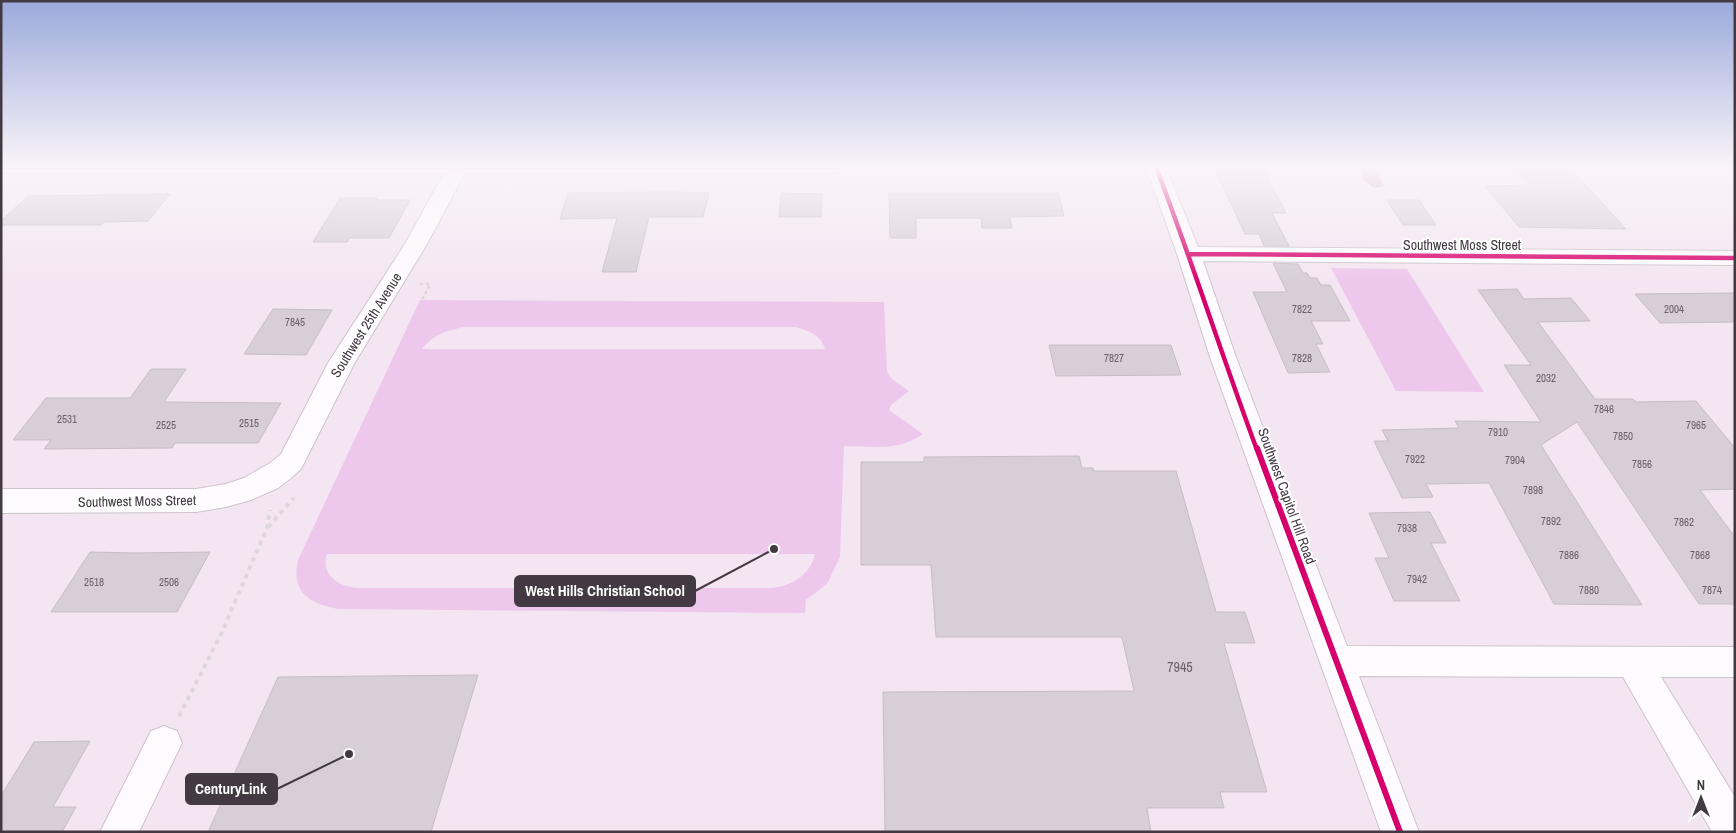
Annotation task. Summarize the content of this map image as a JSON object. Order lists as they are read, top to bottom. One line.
{"streets":{"street":["Southwest Moss Street","Southwest 25th Avenue","Southwest Capitol Hill Road"]},"crossings":[["Southwest Moss Street","Southwest 25th Avenue"],["Southwest Moss Street","Southwest Capitol Hill Road"]],"places":["West Hills Christian School","CenturyLink"],"house_numbers":["7822","2004","7845","7827","7828","2032","7846","2531","2515","2525","7965","7910","7850","7922","7904","7856","7898","7892","7862","7938","7886","7868","7942","2518","2506","7880","7874","7945"],"north":"top"}
